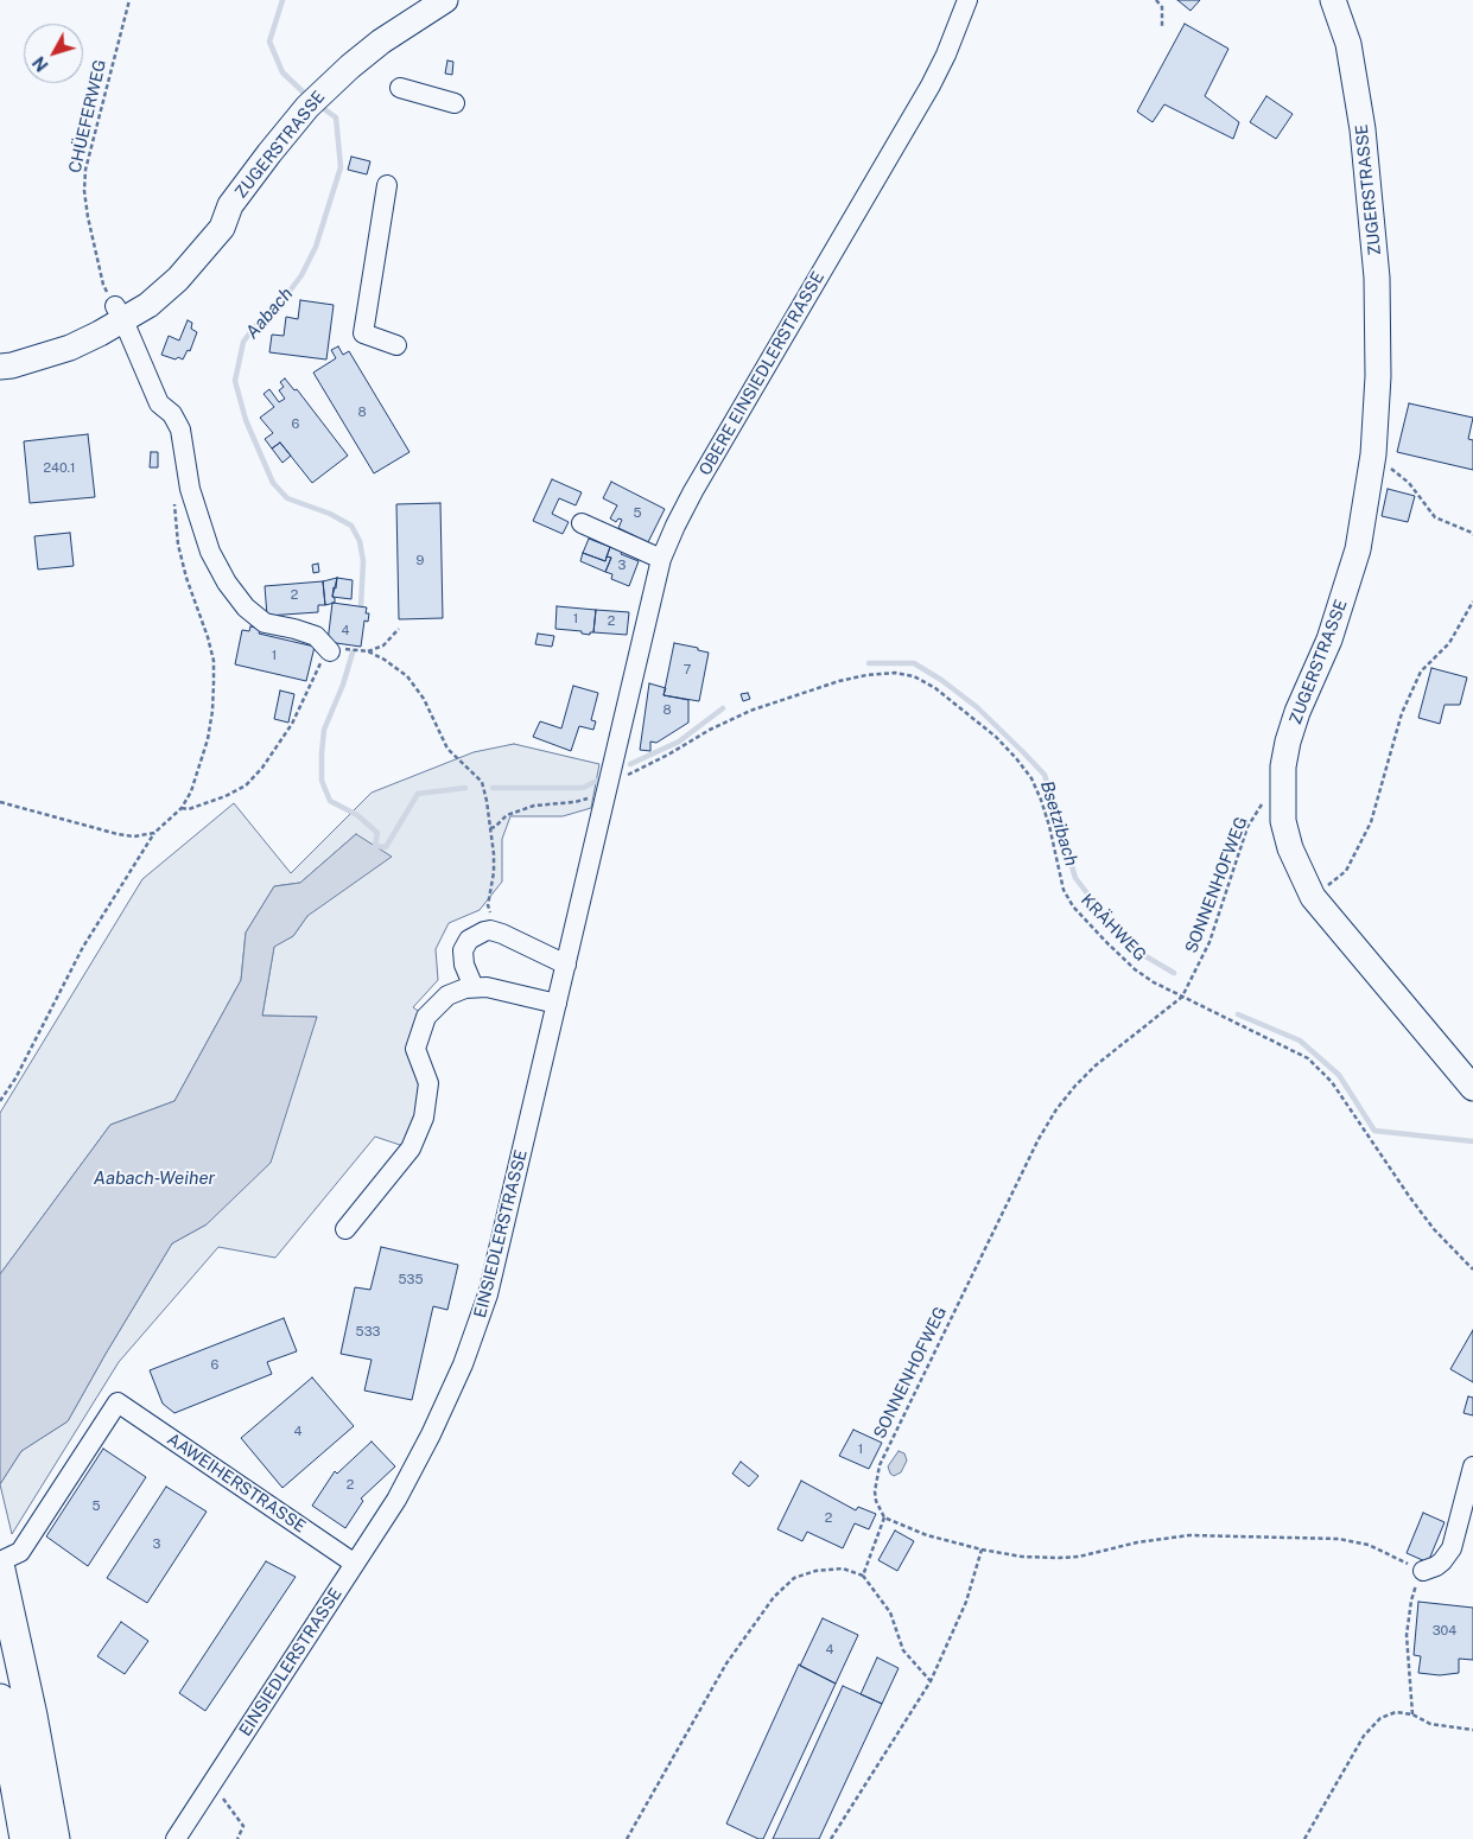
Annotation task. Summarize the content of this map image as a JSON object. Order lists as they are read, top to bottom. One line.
{"streets":{"main road":["ZUGERSTRASSE"],"street":["OBERE EINSIEDLERSTRASSE","EINSIEDLERSTRASSE","AAWEIHERSTRASSE"],"path":["CHÜEFERWEG","SONNENHOFWEG","KRÄHWEG"]},"crossings":[["CHÜEFERWEG","ZUGERSTRASSE"],["ZUGERSTRASSE","SONNENHOFWEG"],["OBERE EINSIEDLERSTRASSE","EINSIEDLERSTRASSE"],["SONNENHOFWEG","KRÄHWEG"],["EINSIEDLERSTRASSE","AAWEIHERSTRASSE"]],"water":["Aabach","Bsetzibach","Aabach-Weiher"],"house_numbers":["8","6","240.1","5","9","3","2","1","2","4","1","7","8","535","533","6","4","1","2","5","2","3","304","4"],"north":"bottom left"}
